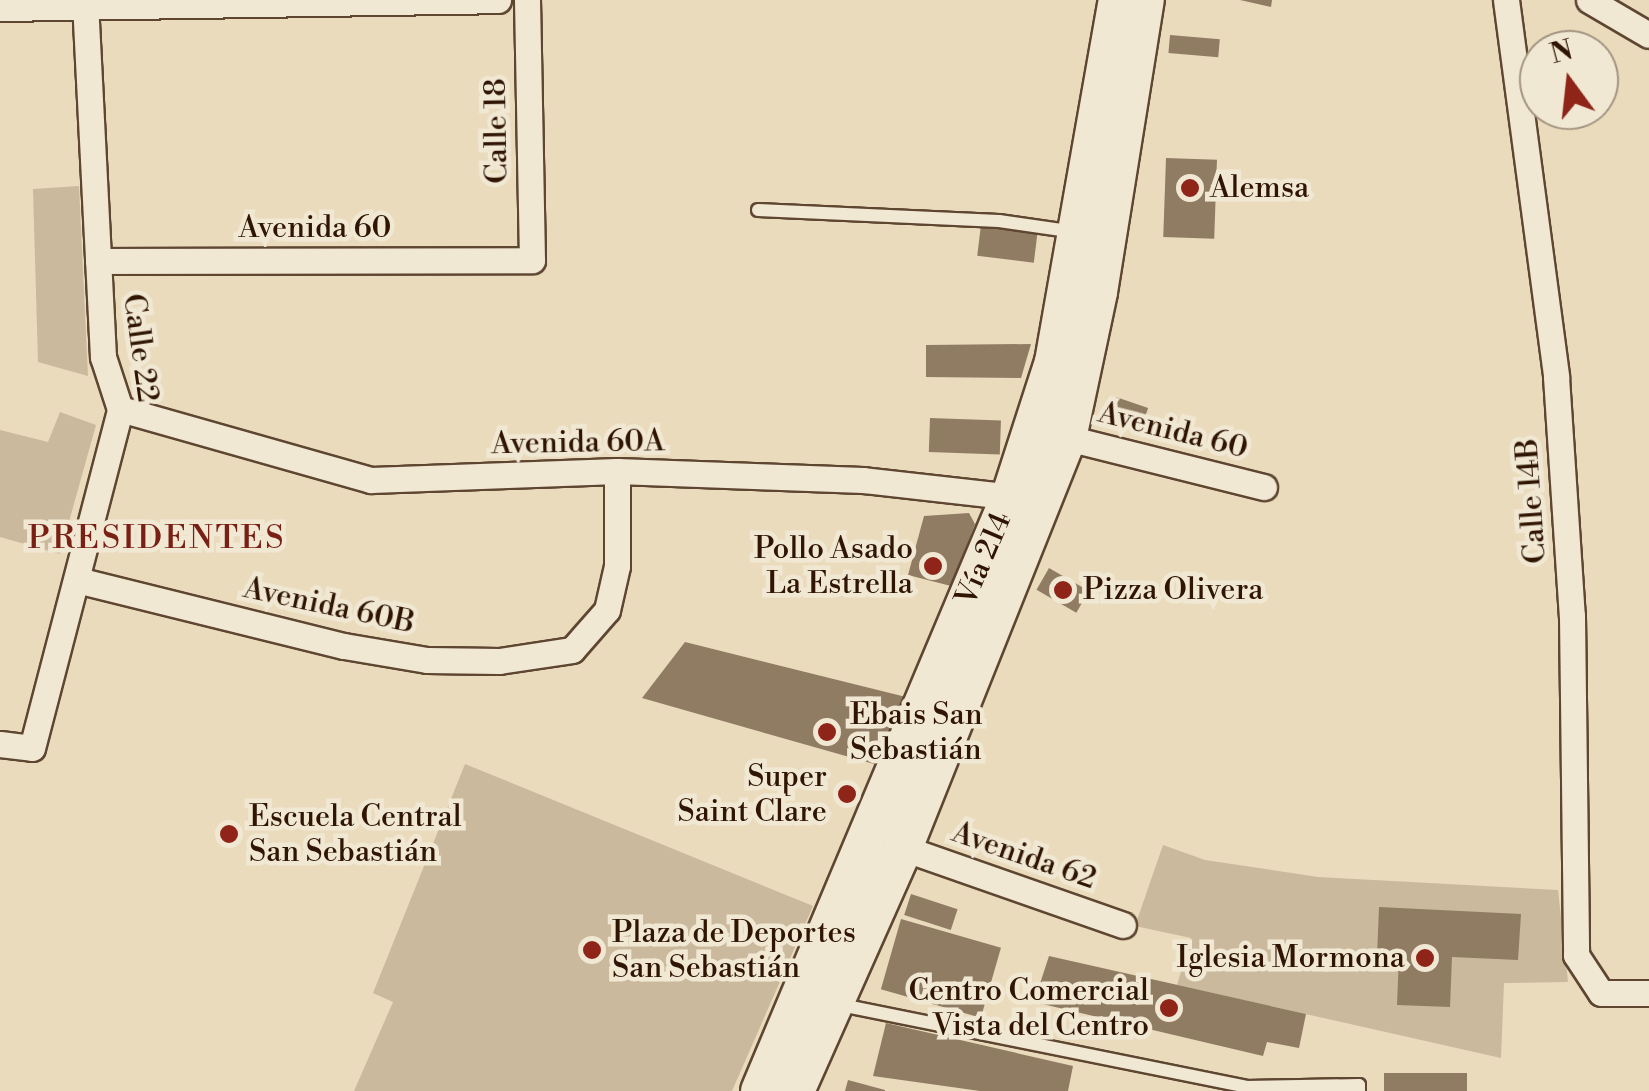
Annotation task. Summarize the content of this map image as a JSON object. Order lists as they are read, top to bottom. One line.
{"streets":{"main road":["Vía 214"],"street":["Calle 18","Avenida 60","Calle 22","Avenida 60A","Calle 14B","Avenida 60B","Avenida 62"]},"crossings":[["Calle 18","Avenida 60"],["Avenida 60","Calle 22"],["Avenida 60","Vía 214"],["Calle 22","Avenida 60A"],["Calle 22","Avenida 60B"],["Avenida 60A","Vía 214"],["Avenida 60A","Avenida 60B"],["Vía 214","Avenida 62"]],"districts":["PRESIDENTES"],"places":["Alemsa","Pollo Asado La Estrella","Pizza Olivera","Ebais San Sebastián","Super Saint Clare","Escuela Central San Sebastián","Plaza de Deportes San Sebastián","Iglesia Mormona","Centro Comercial Vista del Centro"],"north":"top"}
